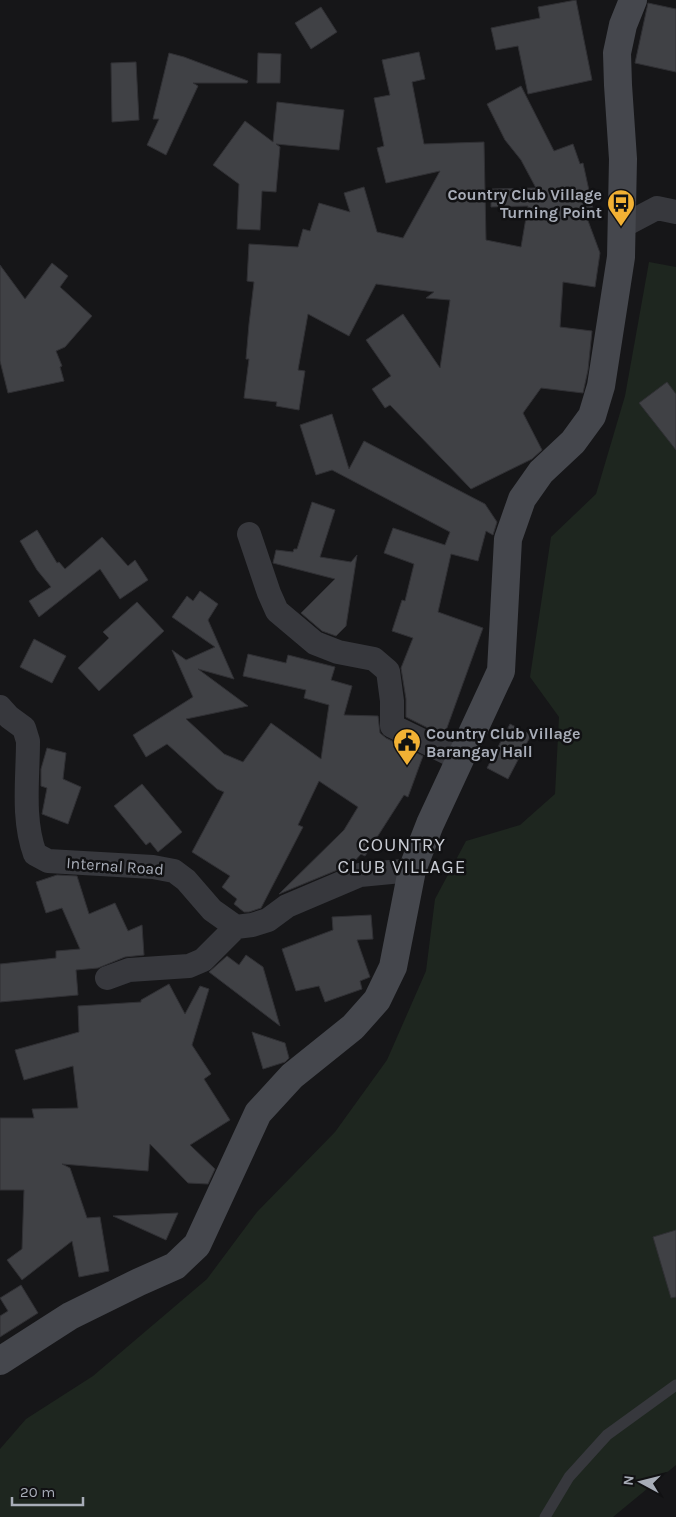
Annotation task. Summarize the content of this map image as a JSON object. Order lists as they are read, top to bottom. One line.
{"streets":{"street":["Internal Road"]},"districts":["COUNTRY CLUB VILLAGE"],"places":{"bus stop":["Country Club Village Turning Point"],"public building":["Country Club Village Barangay Hall"]},"scale_bar":"20 m","north":"left"}
